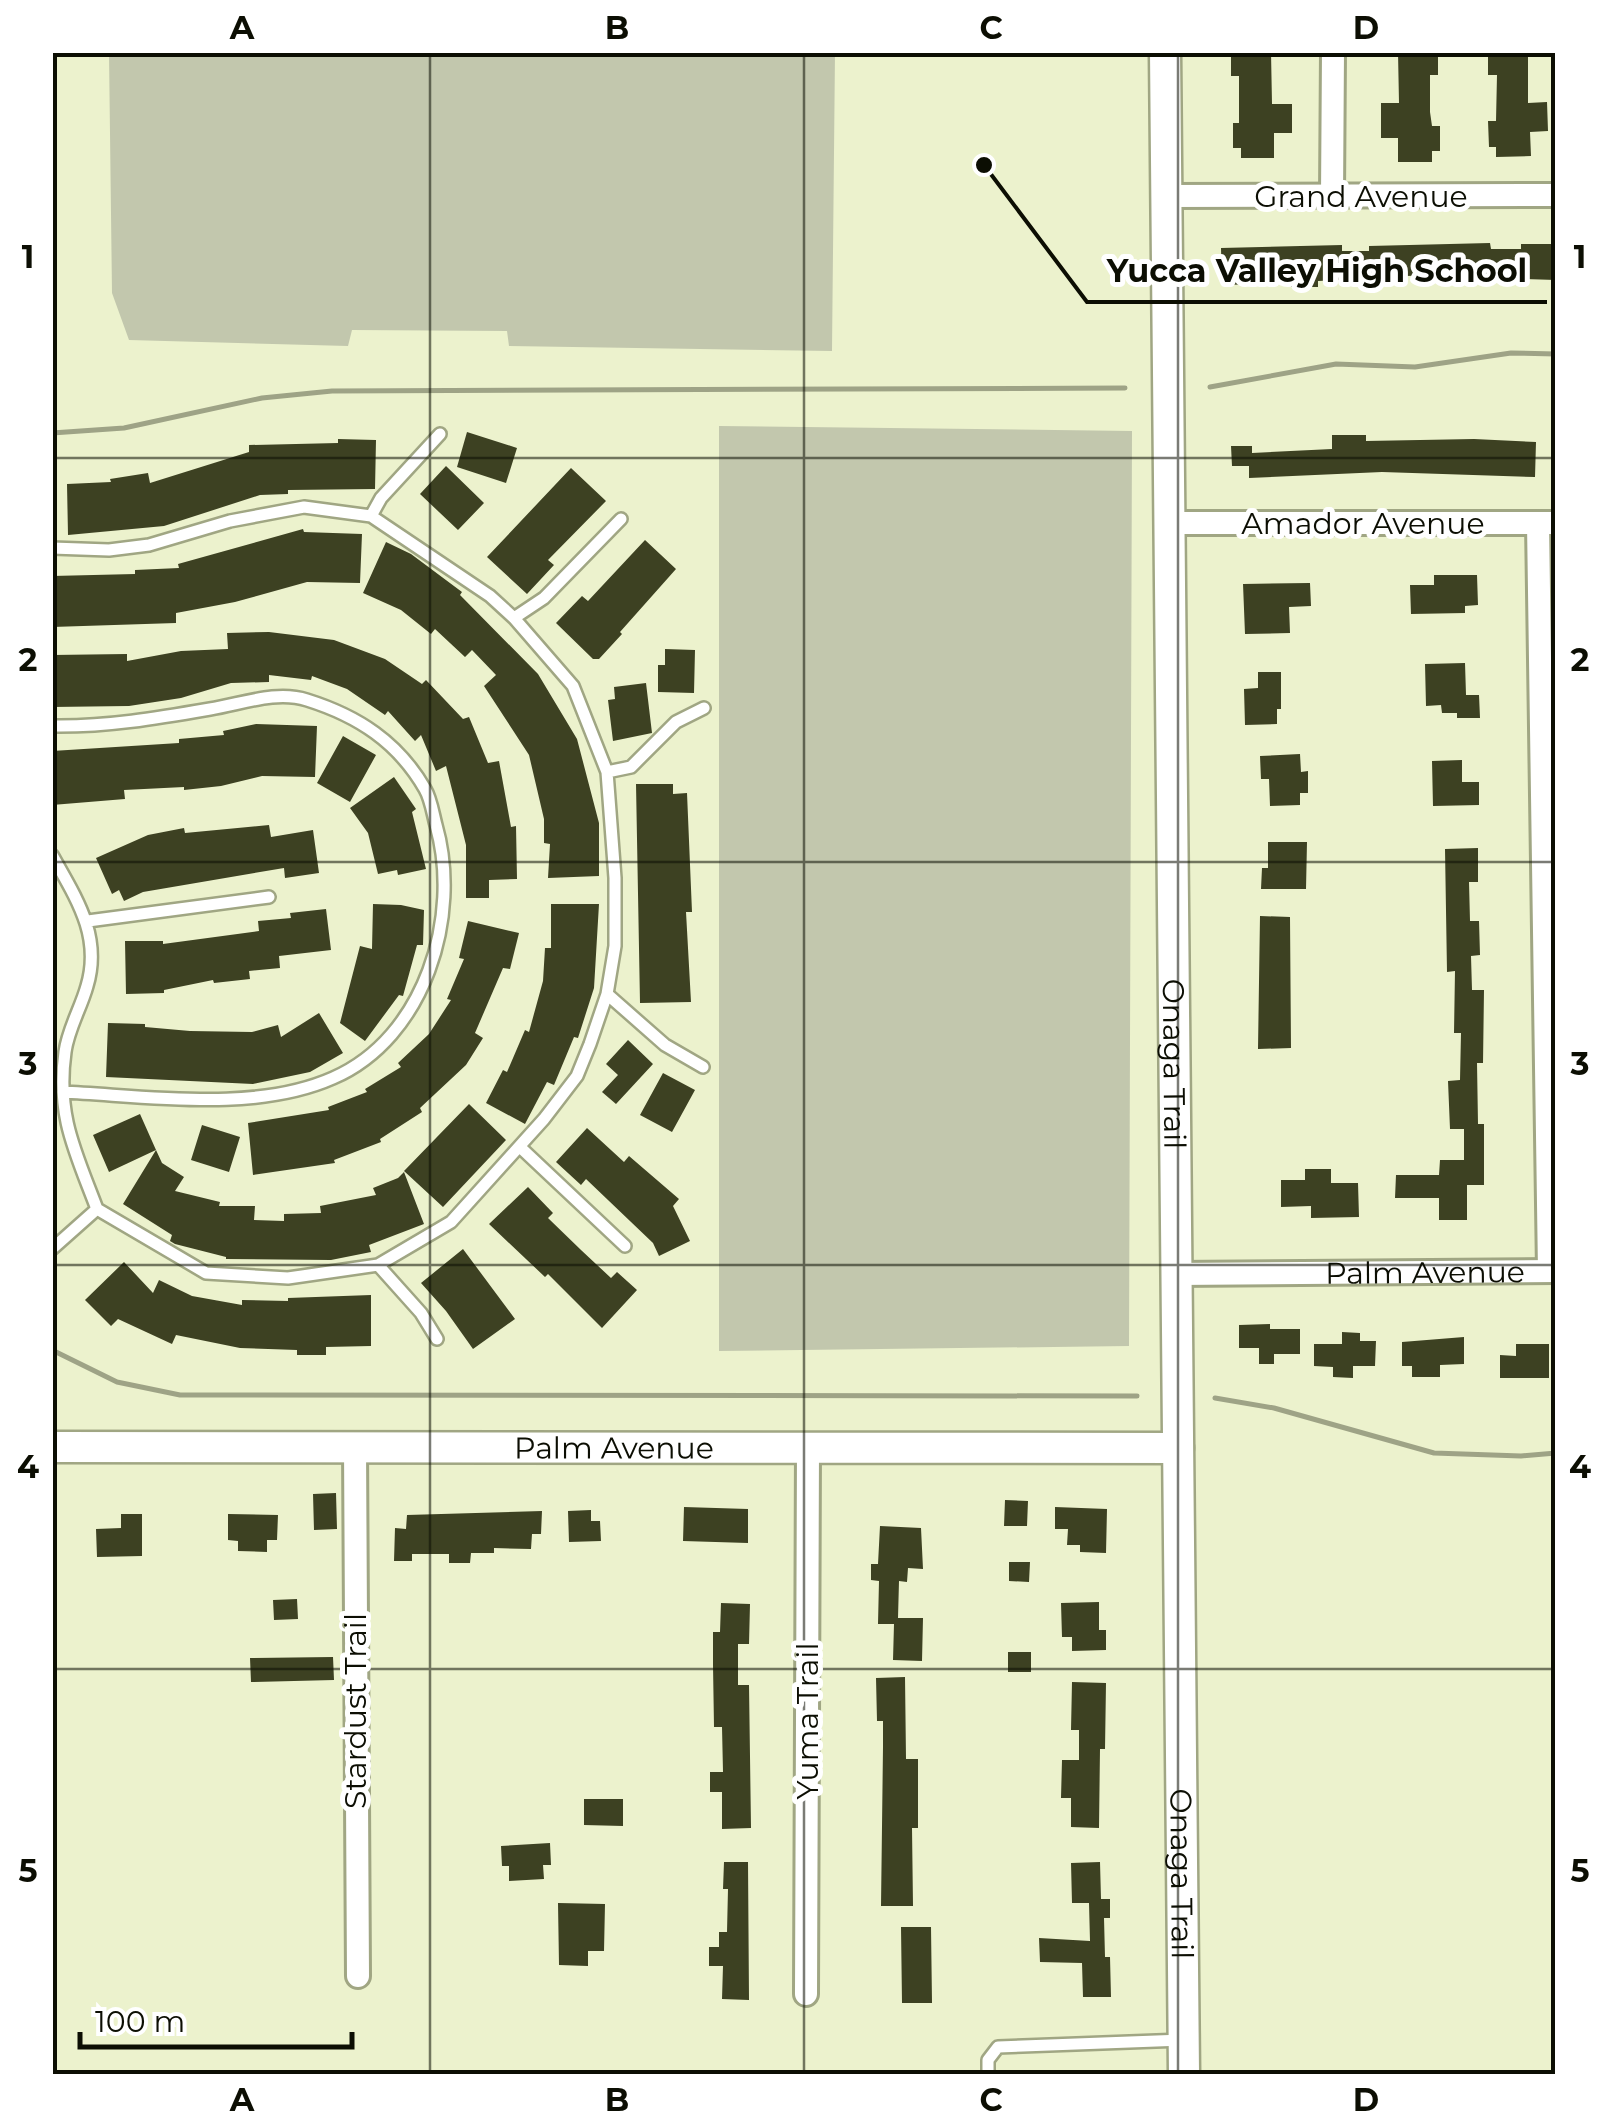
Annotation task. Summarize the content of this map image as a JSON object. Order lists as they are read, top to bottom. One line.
{"streets":{"street":["Grand Avenue","Amador Avenue","Onaga Trail","Palm Avenue","Stardust Trail","Yuma Trail"]},"crossings":[["Grand Avenue","Onaga Trail"],["Amador Avenue","Onaga Trail"],["Onaga Trail","Palm Avenue"],["Palm Avenue","Stardust Trail"],["Palm Avenue","Yuma Trail"]],"places":["Yucca Valley High School"],"scale_bar":"100 m","grid":{"columns":["A","B","C","D"],"rows":["1","2","3","4","5"]}}
